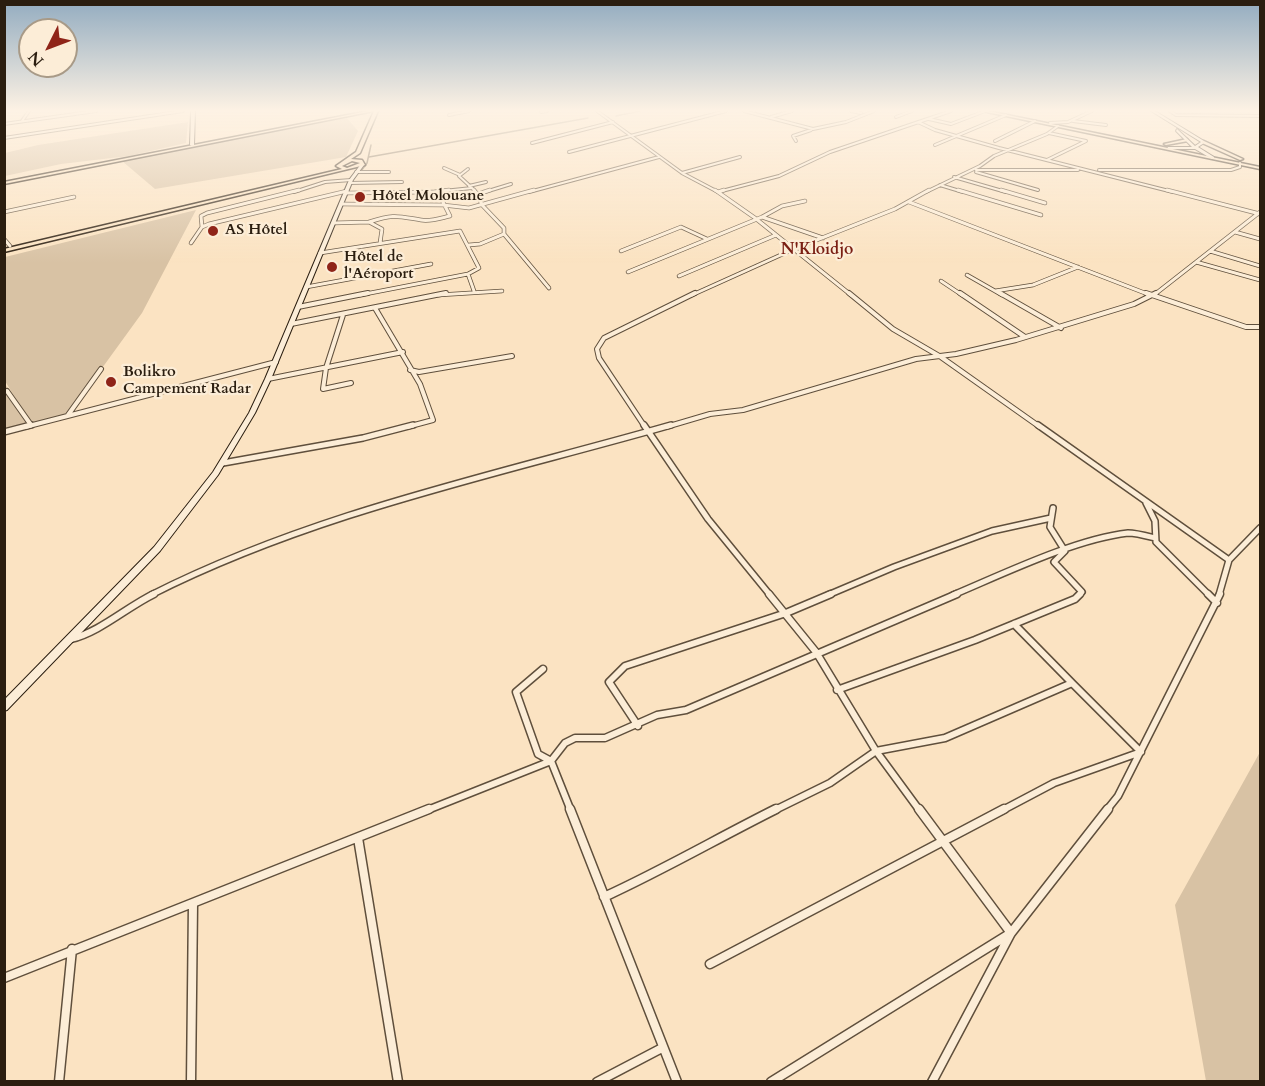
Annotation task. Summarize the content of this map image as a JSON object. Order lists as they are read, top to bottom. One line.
{"districts":["N'Kloidjo"],"places":["Hôtel Molouane","AS Hôtel","Hôtel de l'Aéroport","Bolikro Campement Radar"],"north":"bottom left"}
